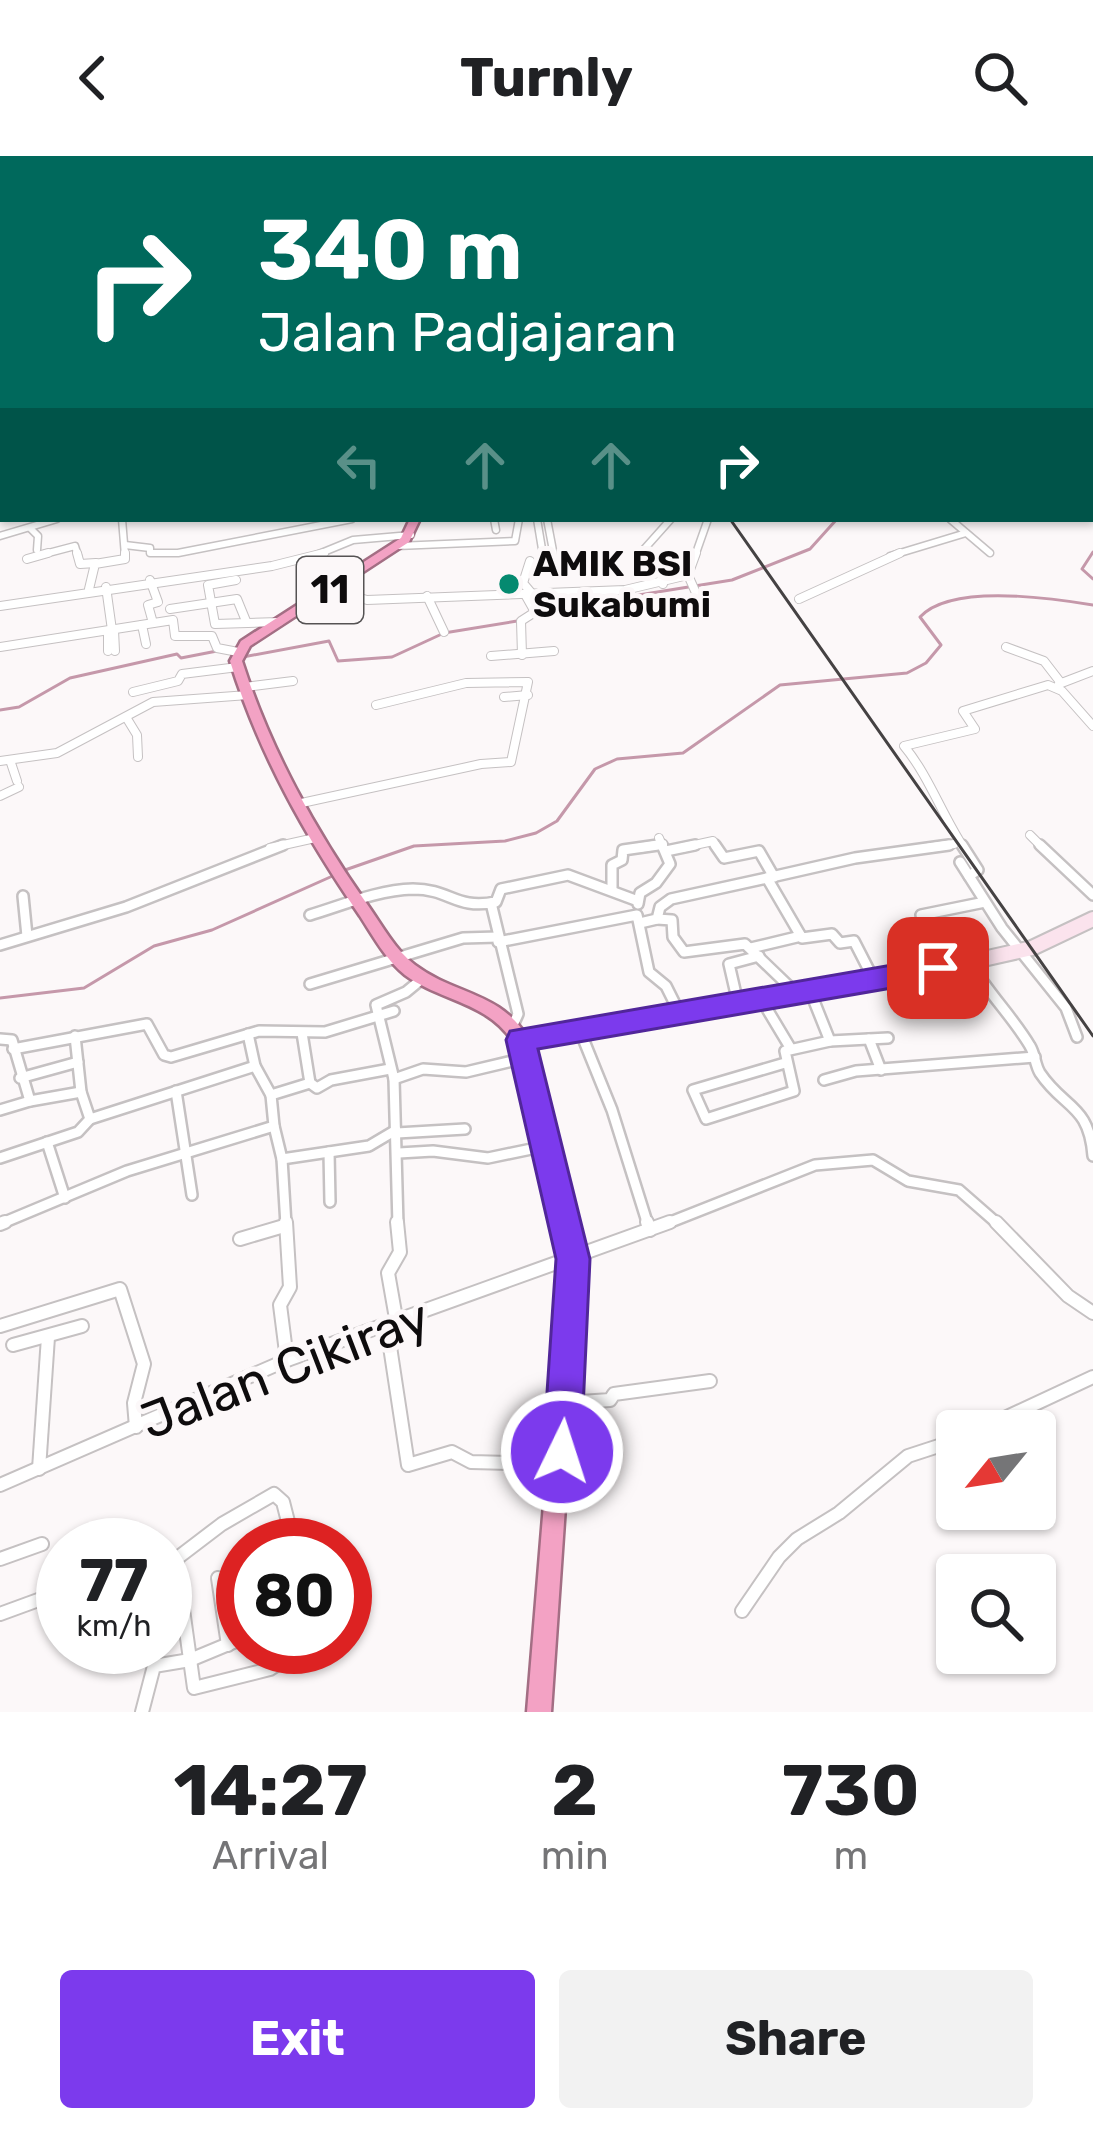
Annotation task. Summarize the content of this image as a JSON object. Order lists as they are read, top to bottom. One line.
{"streets":{"highway":["11"],"street":["Jalan Cikiray"]},"places":["AMIK BSI Sukabumi"],"north":"bottom left","page":{"header":"Turnly","turn":["340 m","Jalan Padjajaran"],"speed":"77 km/h","limit":"80","eta":["14:27","Arrival","2","min","730","m"],"buttons":["Exit","Share"]}}
